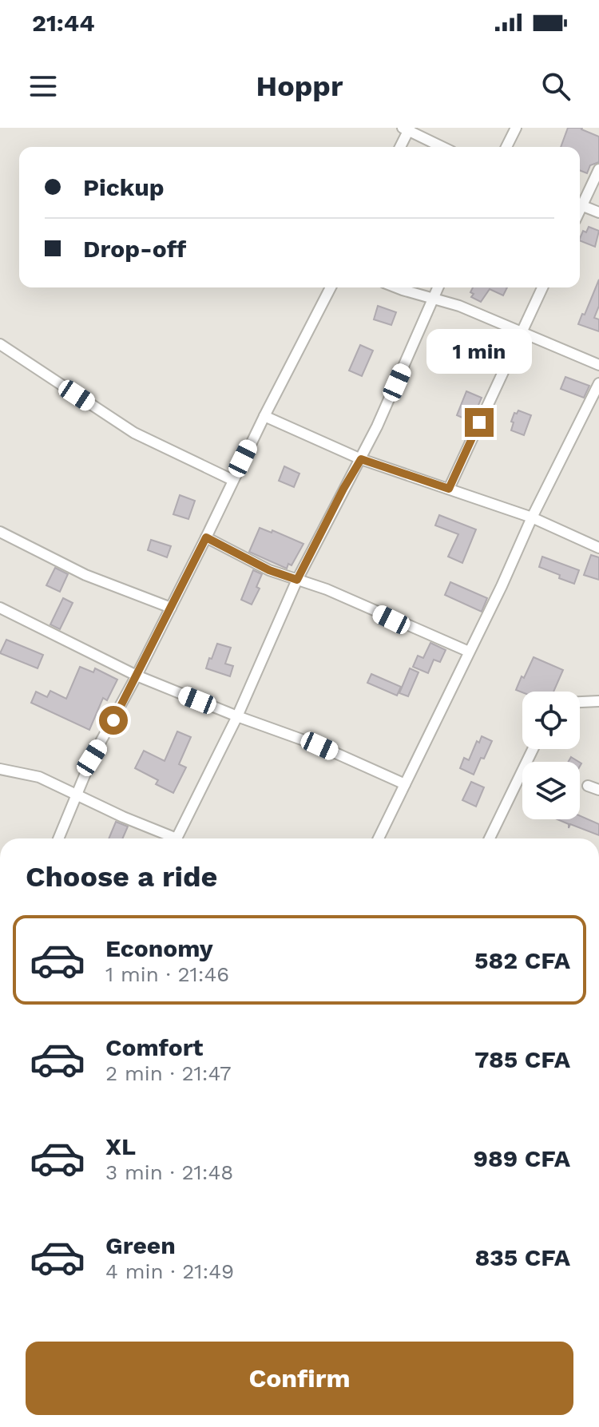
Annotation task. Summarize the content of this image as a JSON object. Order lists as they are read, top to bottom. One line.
{"page":{"status":"21:44","header":"Hoppr","banner":["Pickup","Drop-off"],"bubble":"1 min","heading":"Choose a ride","list":[{"name":"Economy","note":"1 min · 21:46","value":"582 CFA"},{"name":"Comfort","note":"2 min · 21:47","value":"785 CFA"},{"name":"XL","note":"3 min · 21:48","value":"989 CFA"},{"name":"Green","note":"4 min · 21:49","value":"835 CFA"}],"buttons":"Confirm"}}
